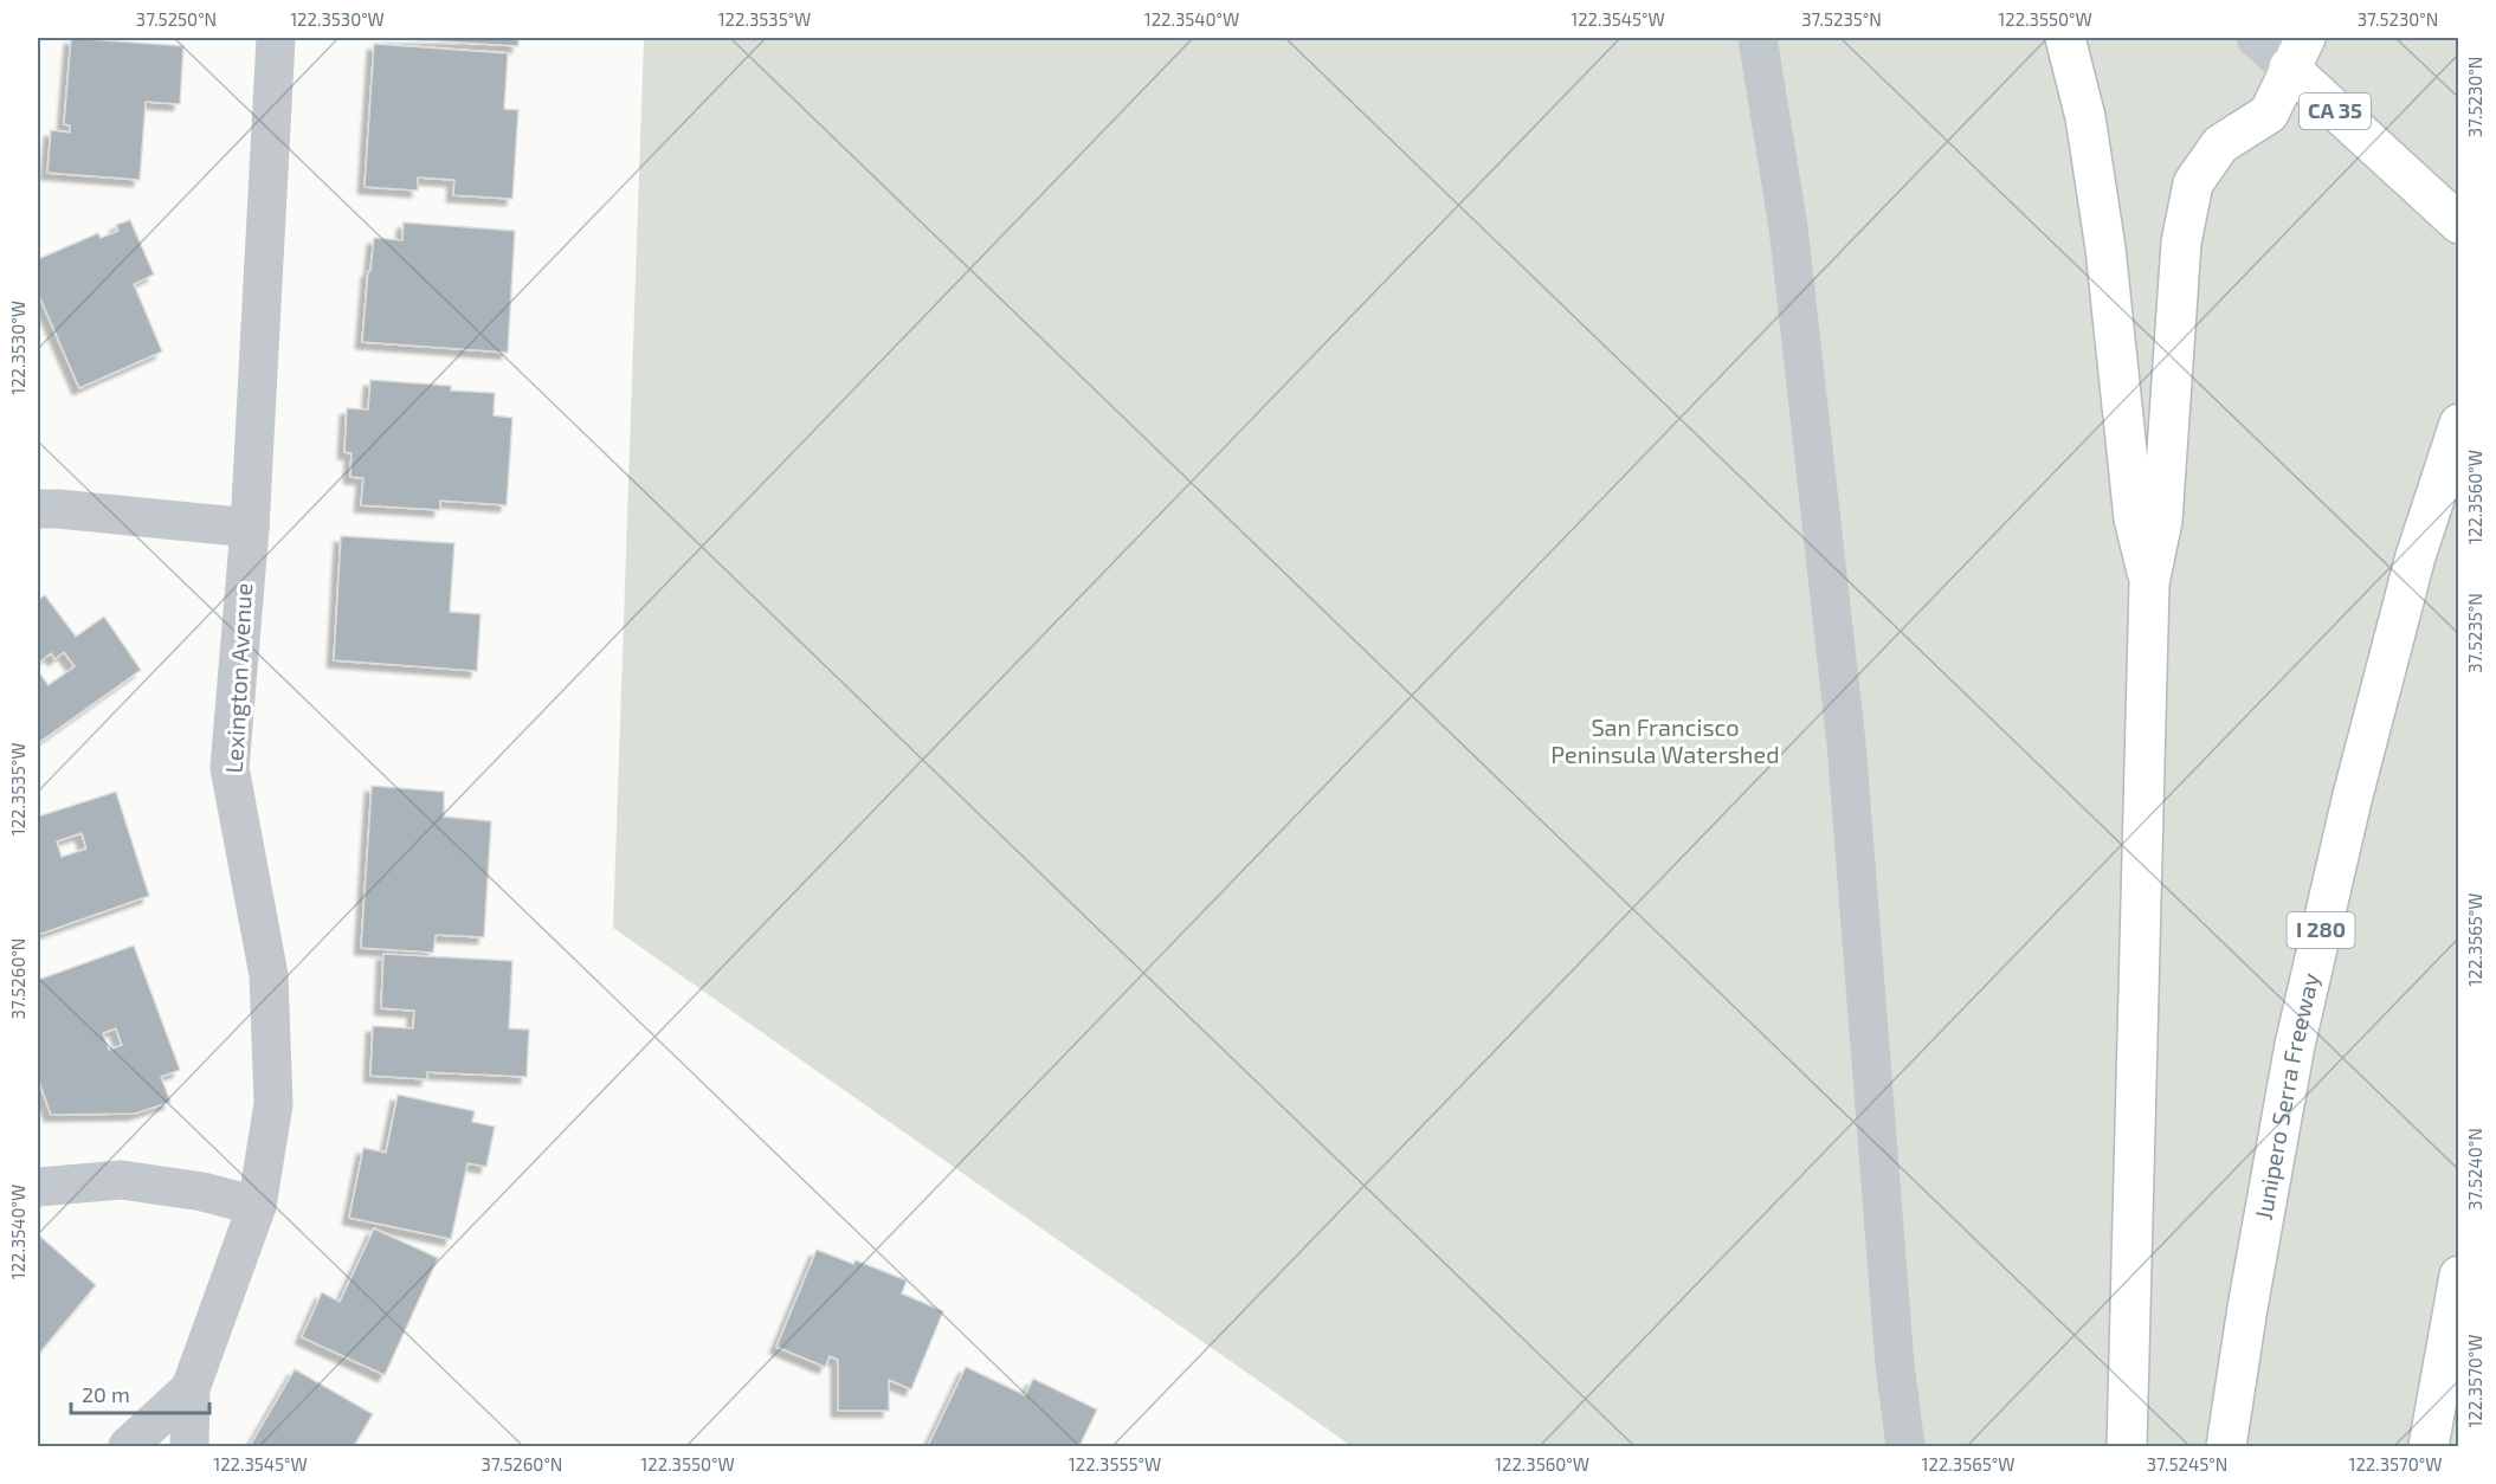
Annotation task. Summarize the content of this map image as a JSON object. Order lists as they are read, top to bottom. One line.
{"streets":{"main road":["CA 35","I 280","Junipero Serra Freeway"],"street":["Lexington Avenue"]},"parks":["San Francisco Peninsula Watershed"],"scale_bar":"20 m","coordinates":["37.5250°N","122.3530°W","122.3535°W","122.3540°W","122.3545°W","37.5235°N","122.3550°W","37.5230°N","122.3560°W","122.3565°W","37.5260°N","37.5240°N","122.3570°W","122.3555°W","37.5245°N"]}
